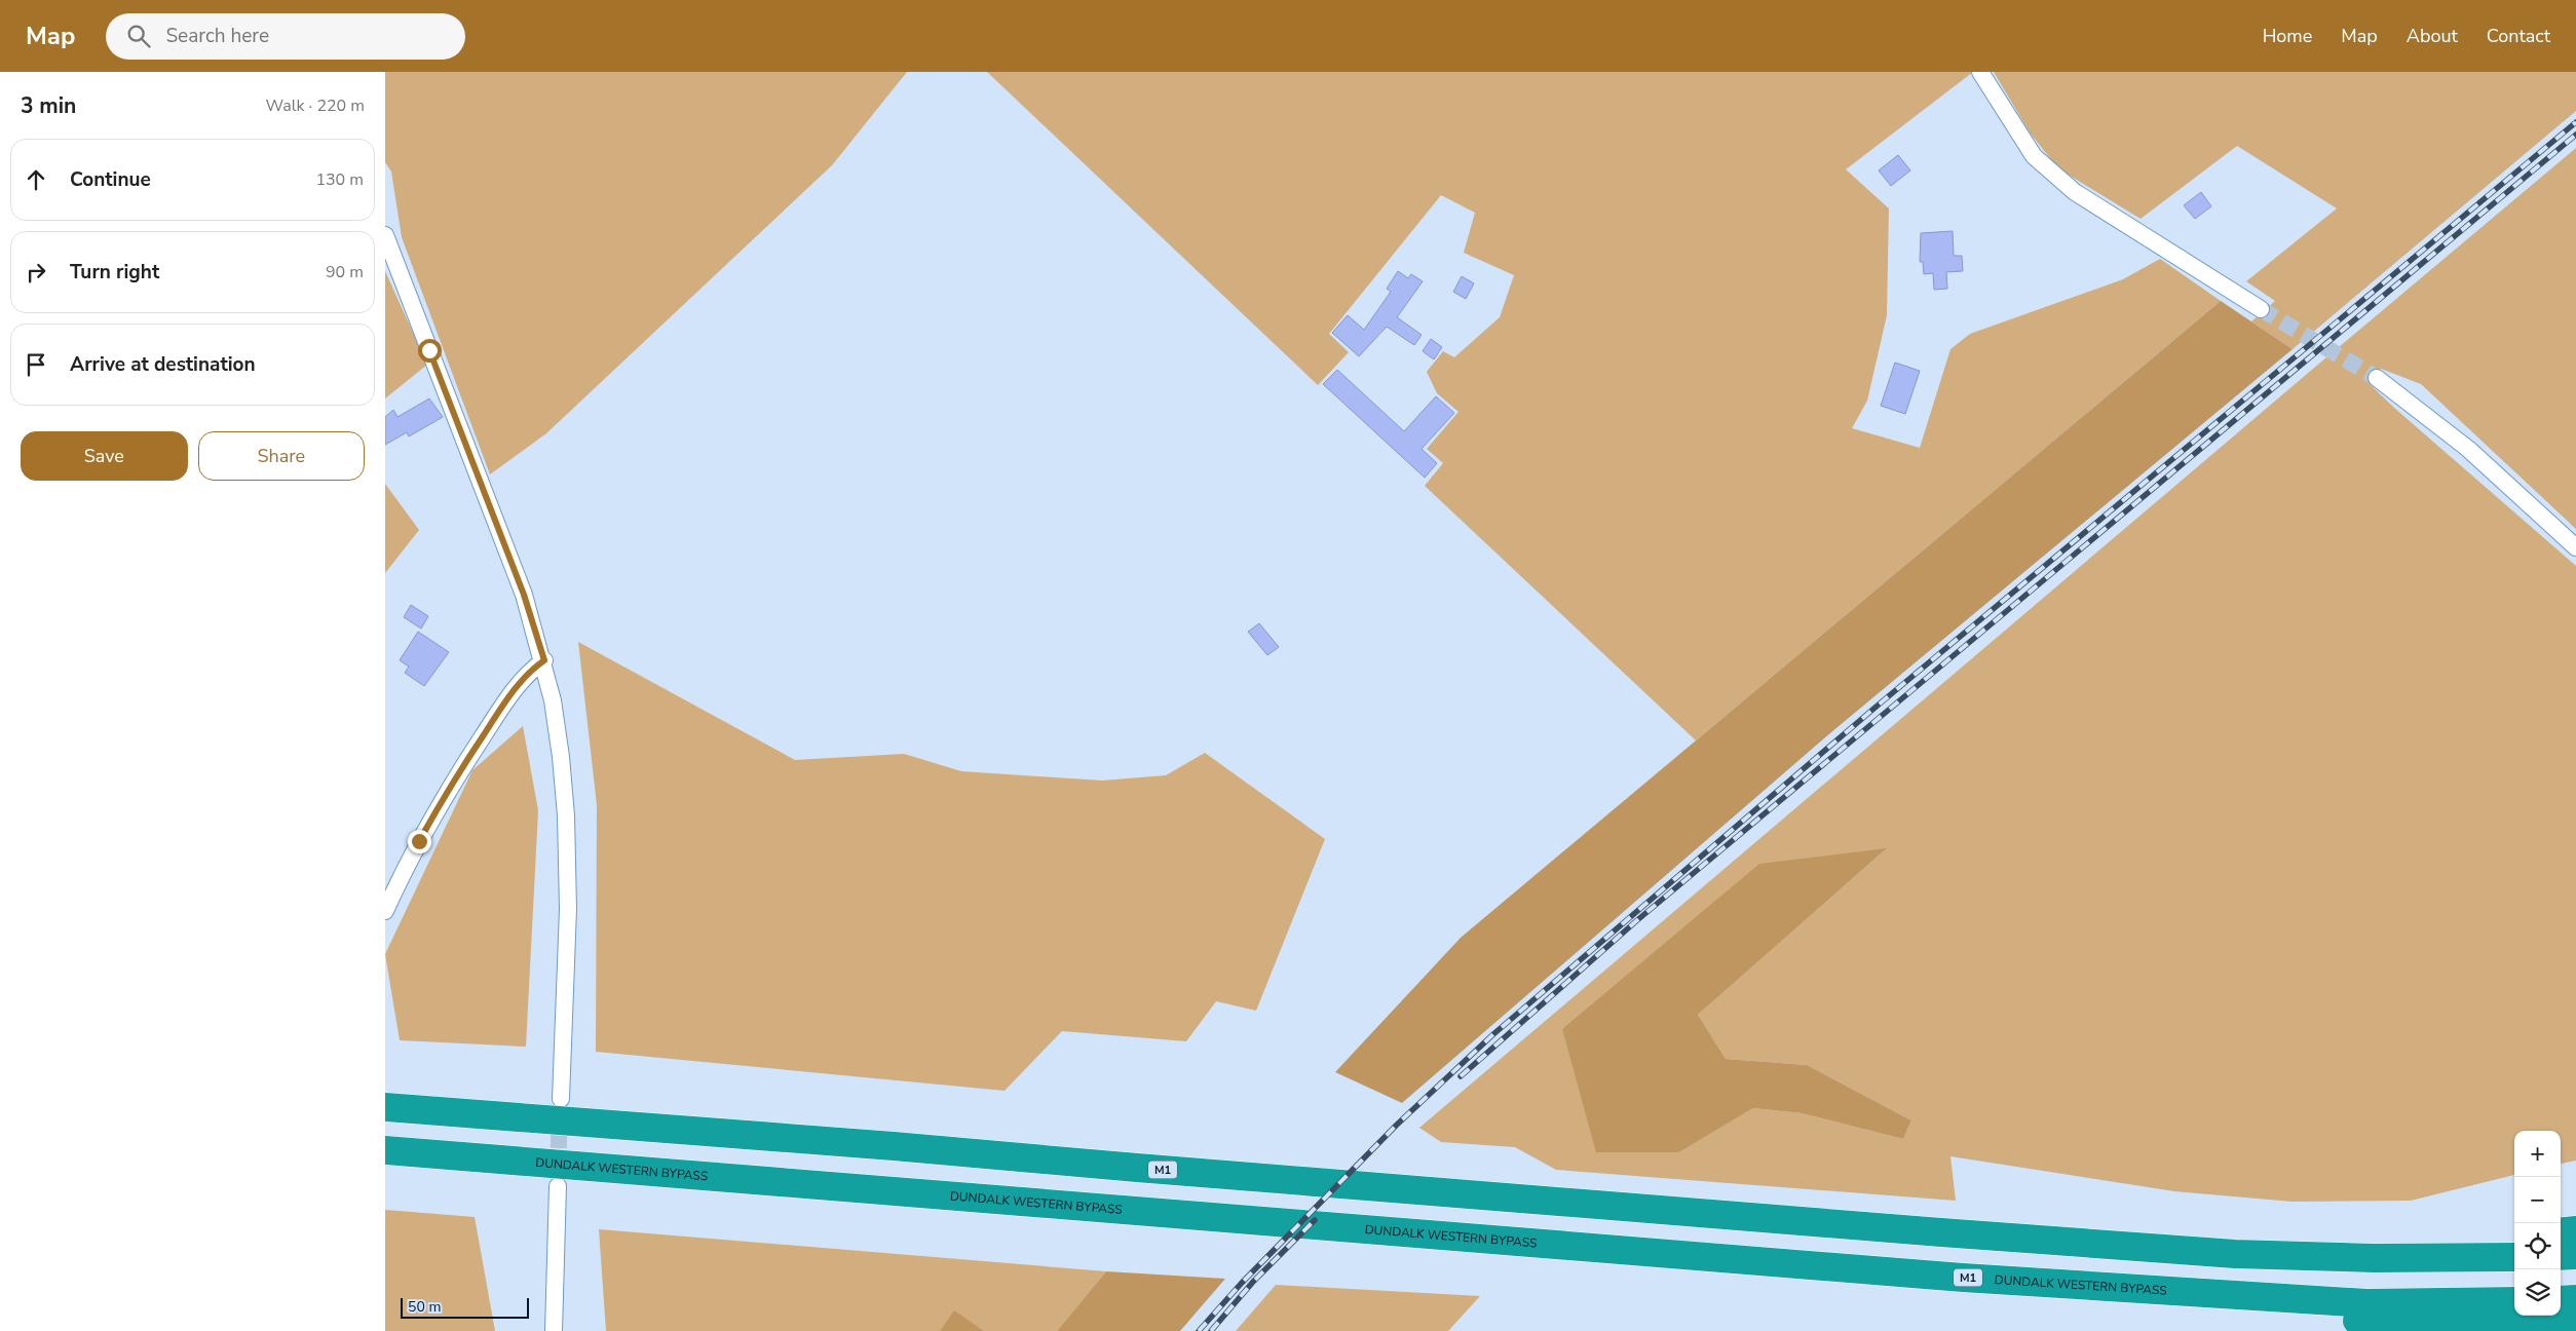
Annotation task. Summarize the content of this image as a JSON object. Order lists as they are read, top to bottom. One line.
{"streets":{"highway":["DUNDALK WESTERN BYPASS","M1"]},"scale_bar":"50 m","page":{"header":"Map","search":"Search here","nav":["Home","Map","About","Contact"],"heading":["3 min","Walk · 220 m"],"list":[["Continue","130 m"],["Turn right","90 m"],"Arrive at destination"],"buttons":["Save","Share"],"map_buttons":["+","−"],"scale":"50 m"}}
